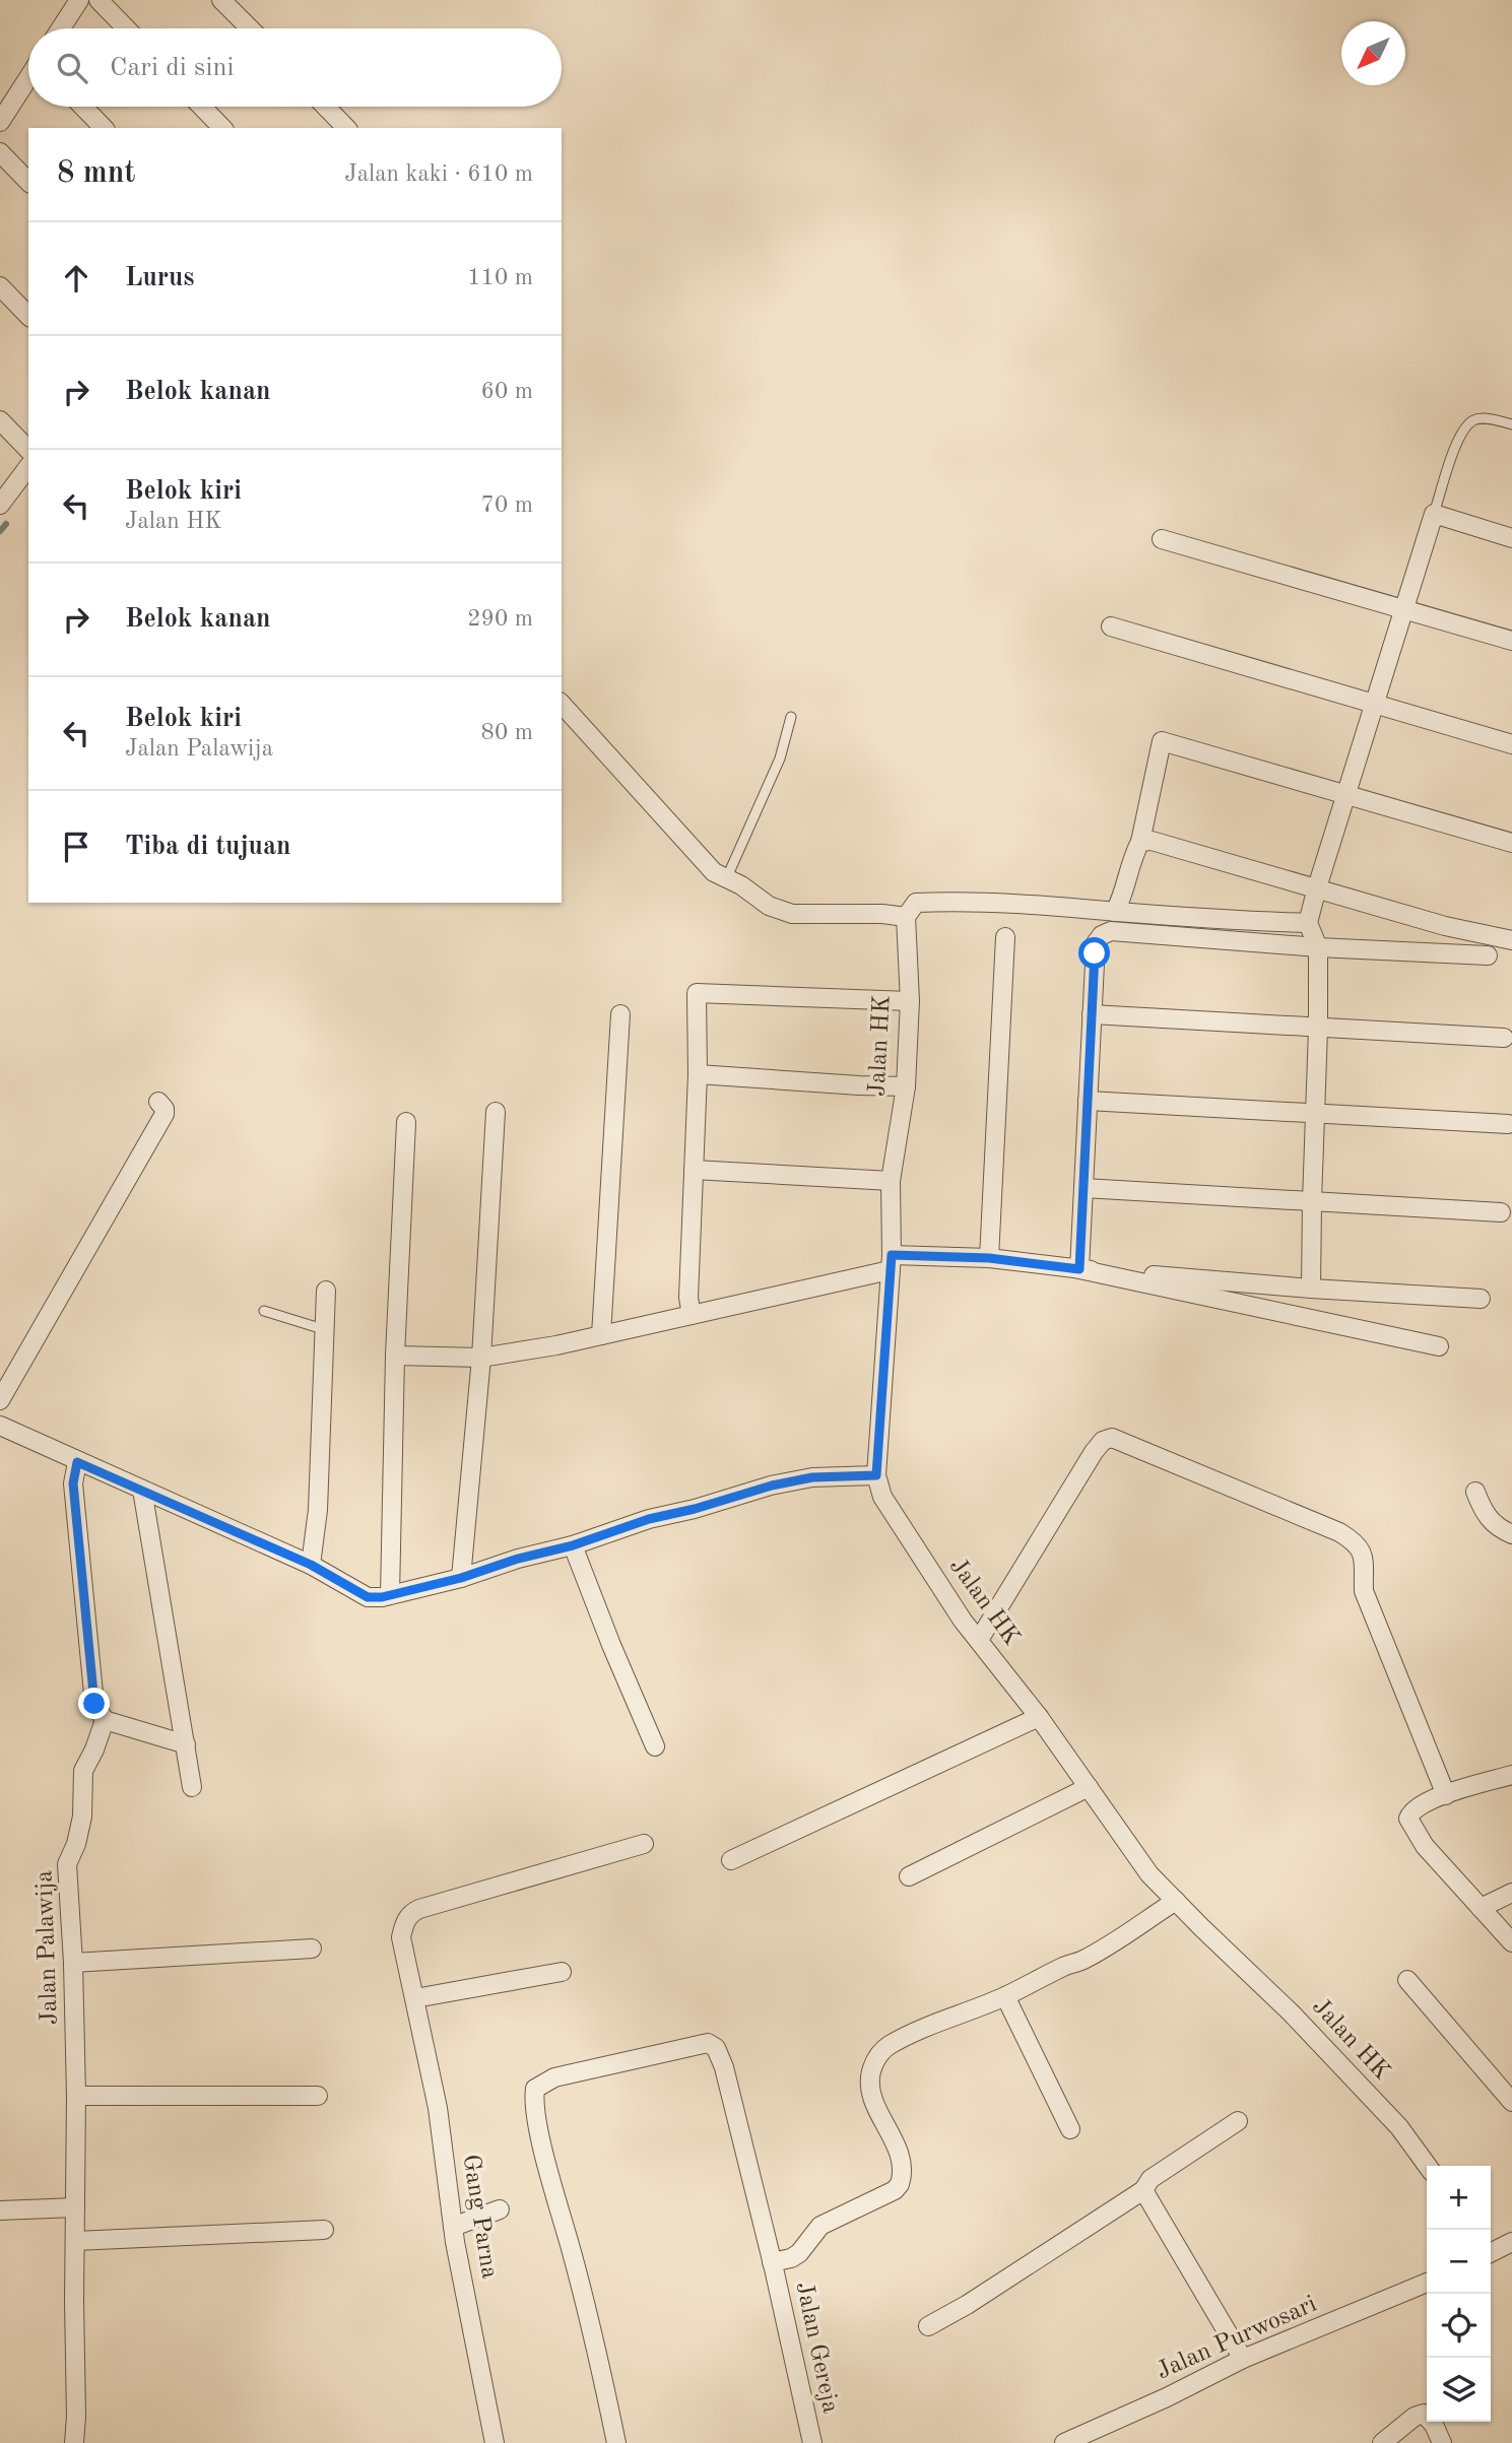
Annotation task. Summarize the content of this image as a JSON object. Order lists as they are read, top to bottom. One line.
{"streets":{"street":["Jalan HK","Jalan Palawija","Gang Parna","Jalan Purwosari","Jalan Gereja"]},"north":"bottom left","page":{"search":"Cari di sini","heading":["8 mnt","Jalan kaki · 610 m"],"list":[["Lurus","110 m"],["Belok kanan","60 m"],["Belok kiri","Jalan HK","70 m"],["Belok kanan","290 m"],["Belok kiri","Jalan Palawija","80 m"],"Tiba di tujuan"],"map_buttons":["+","−"]}}
